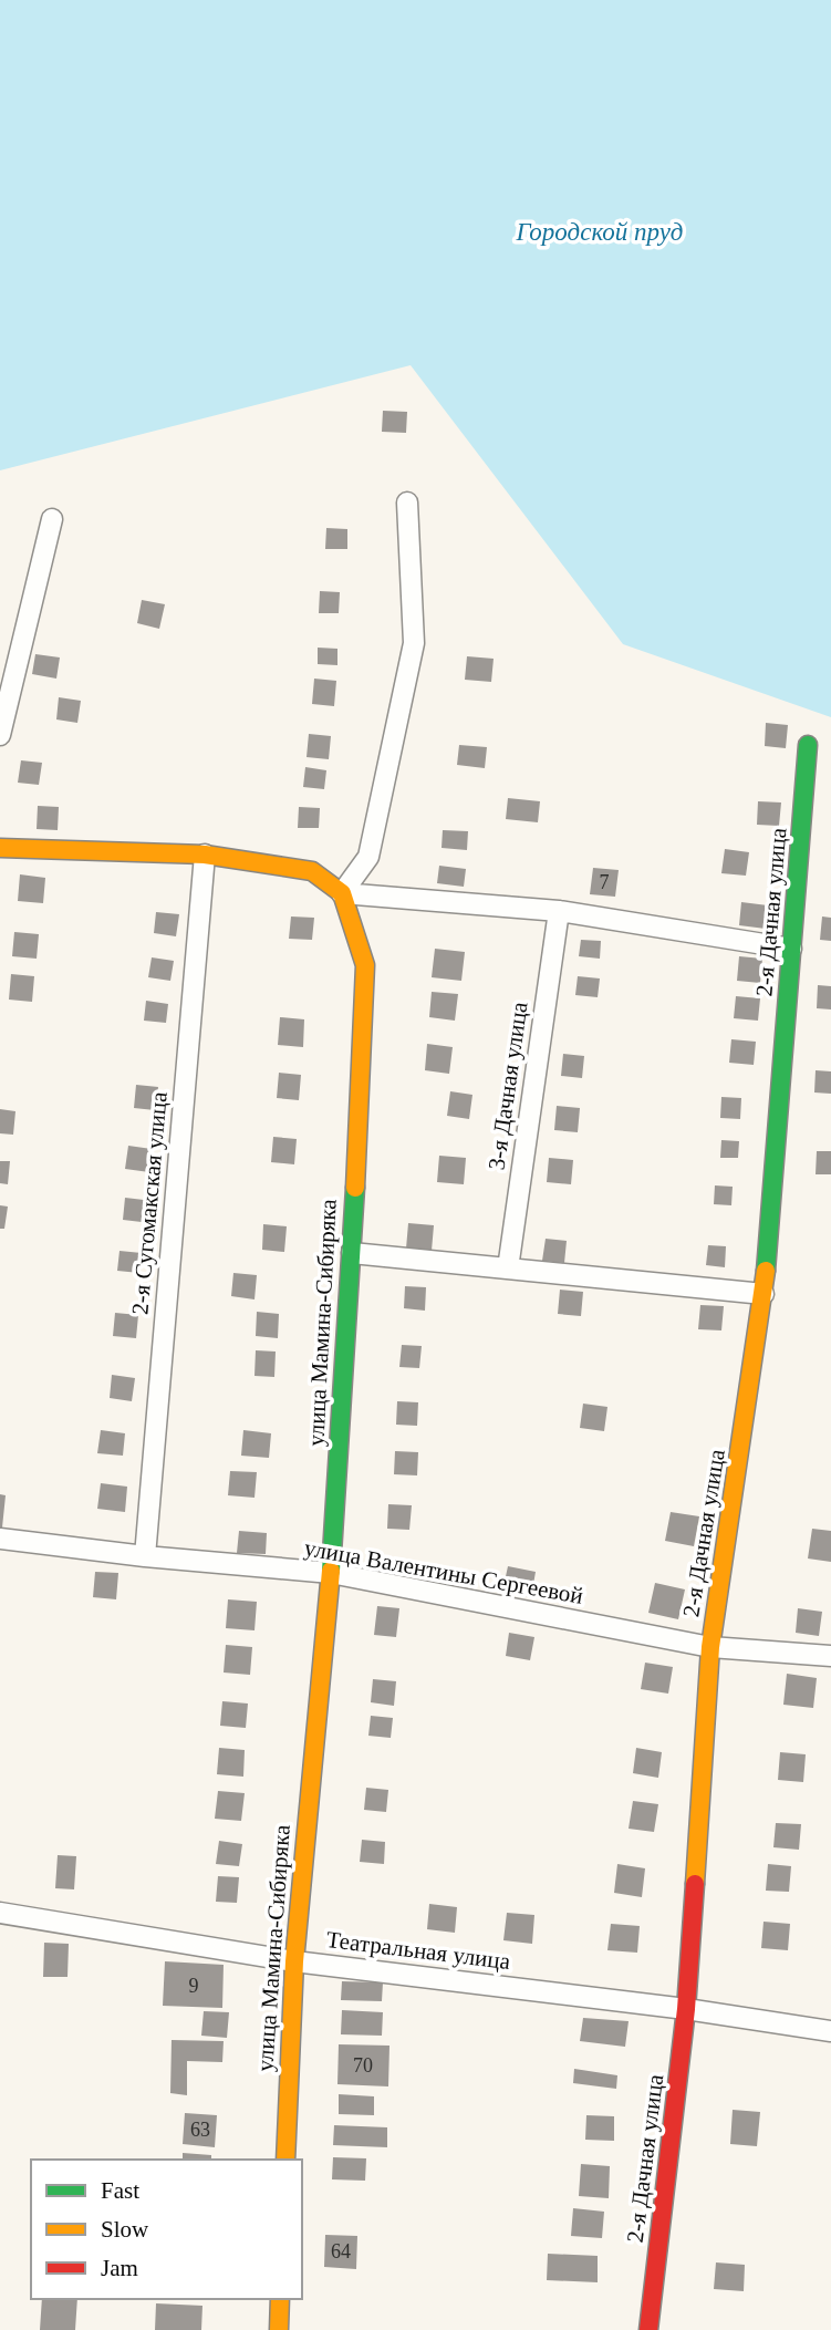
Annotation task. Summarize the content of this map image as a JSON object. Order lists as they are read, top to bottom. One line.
{"streets":{"main road":["2-я Дачная улица","улица Мамина-Сибиряка"],"street":["3-я Дачная улица","2-я Сугомакская улица","улица Валентины Сергеевой","Театральная улица"]},"crossings":[["2-я Дачная улица","улица Валентины Сергеевой"],["2-я Дачная улица","Театральная улица"],["2-я Сугомакская улица","улица Валентины Сергеевой"],["улица Мамина-Сибиряка","улица Валентины Сергеевой"],["улица Мамина-Сибиряка","Театральная улица"]],"water":["Городской пруд"],"house_numbers":["7","9","70","63","64"],"legend":["Fast","Slow","Jam"]}
